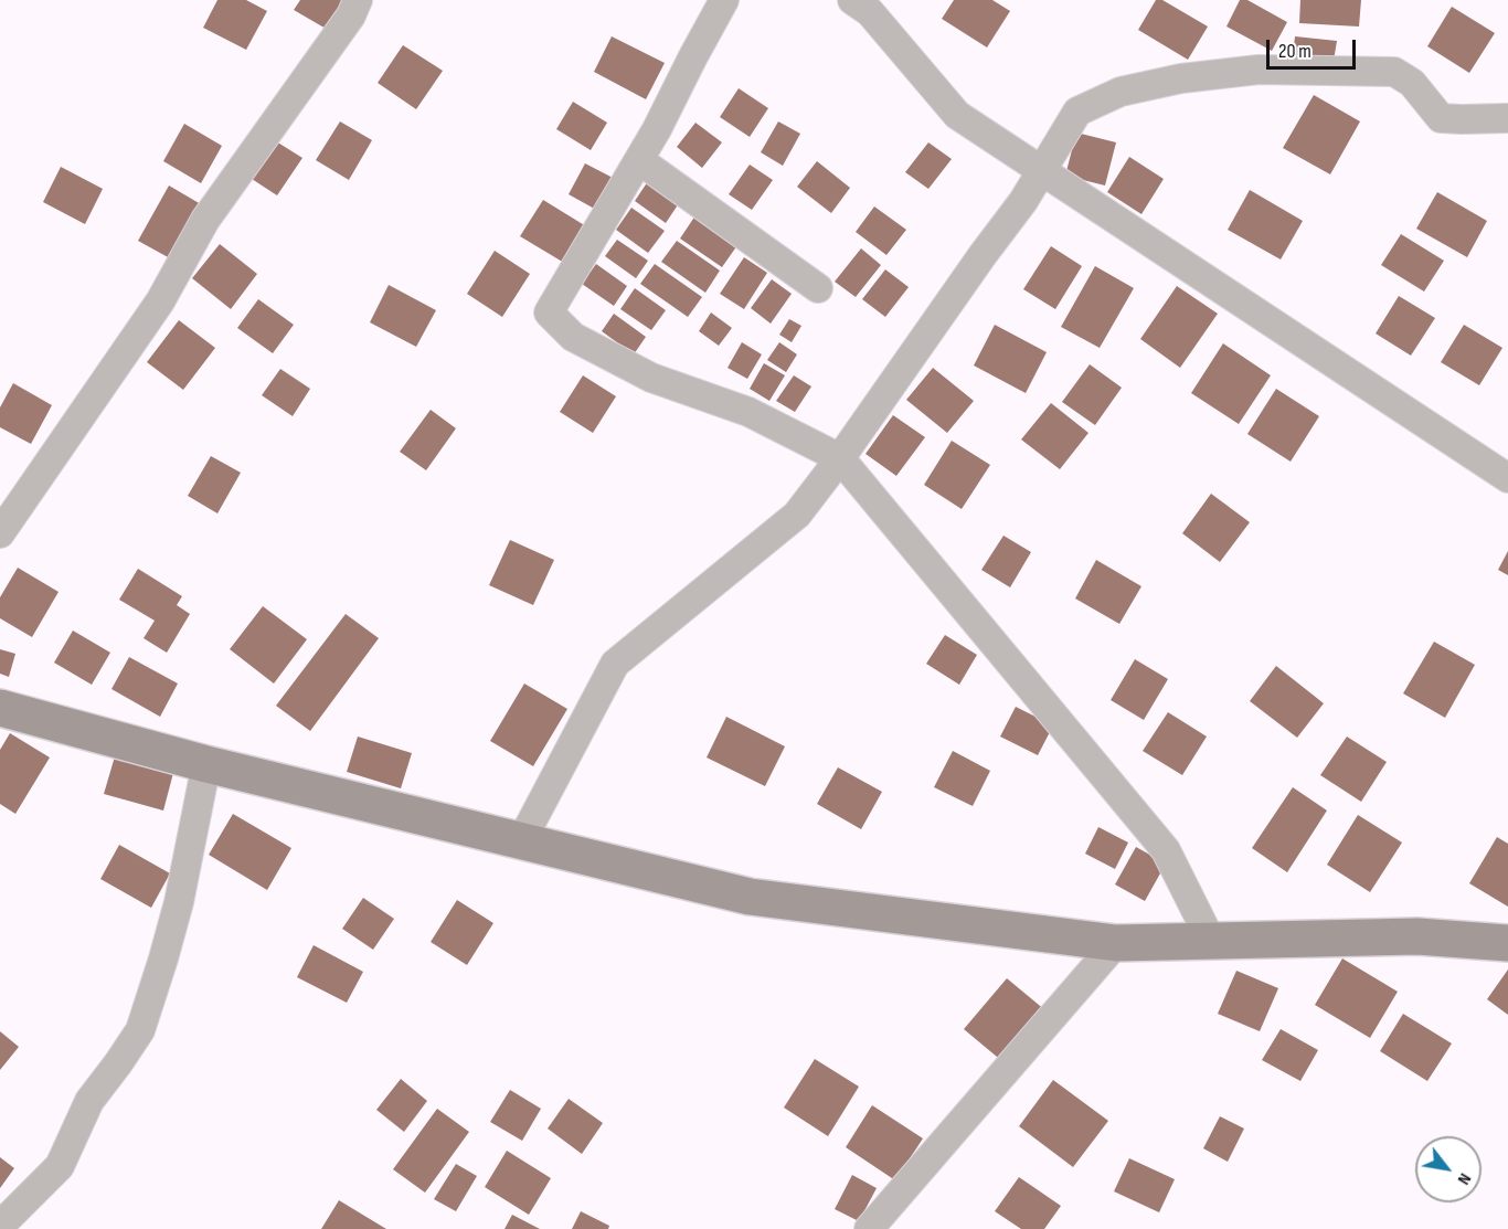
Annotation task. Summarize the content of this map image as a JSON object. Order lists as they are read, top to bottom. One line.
{"scale_bar":"20 m","north":"bottom right"}
